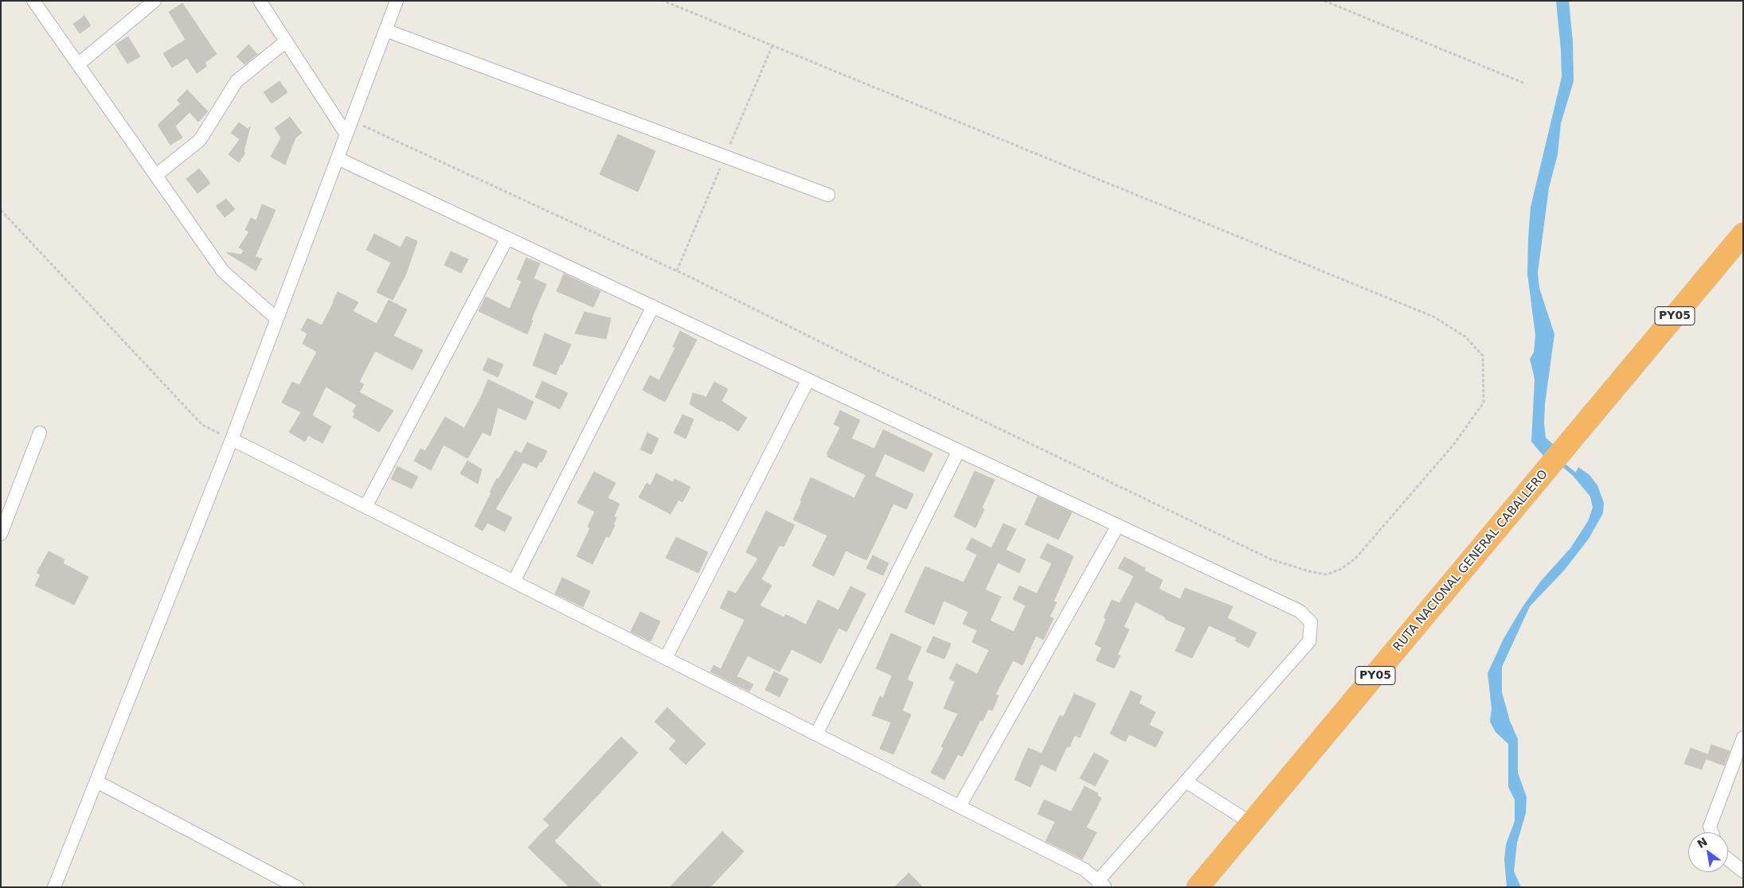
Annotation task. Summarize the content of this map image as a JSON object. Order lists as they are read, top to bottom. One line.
{"streets":{"highway":["PY05","RUTA NACIONAL GENERAL CABALLERO"]},"north":"top left"}
